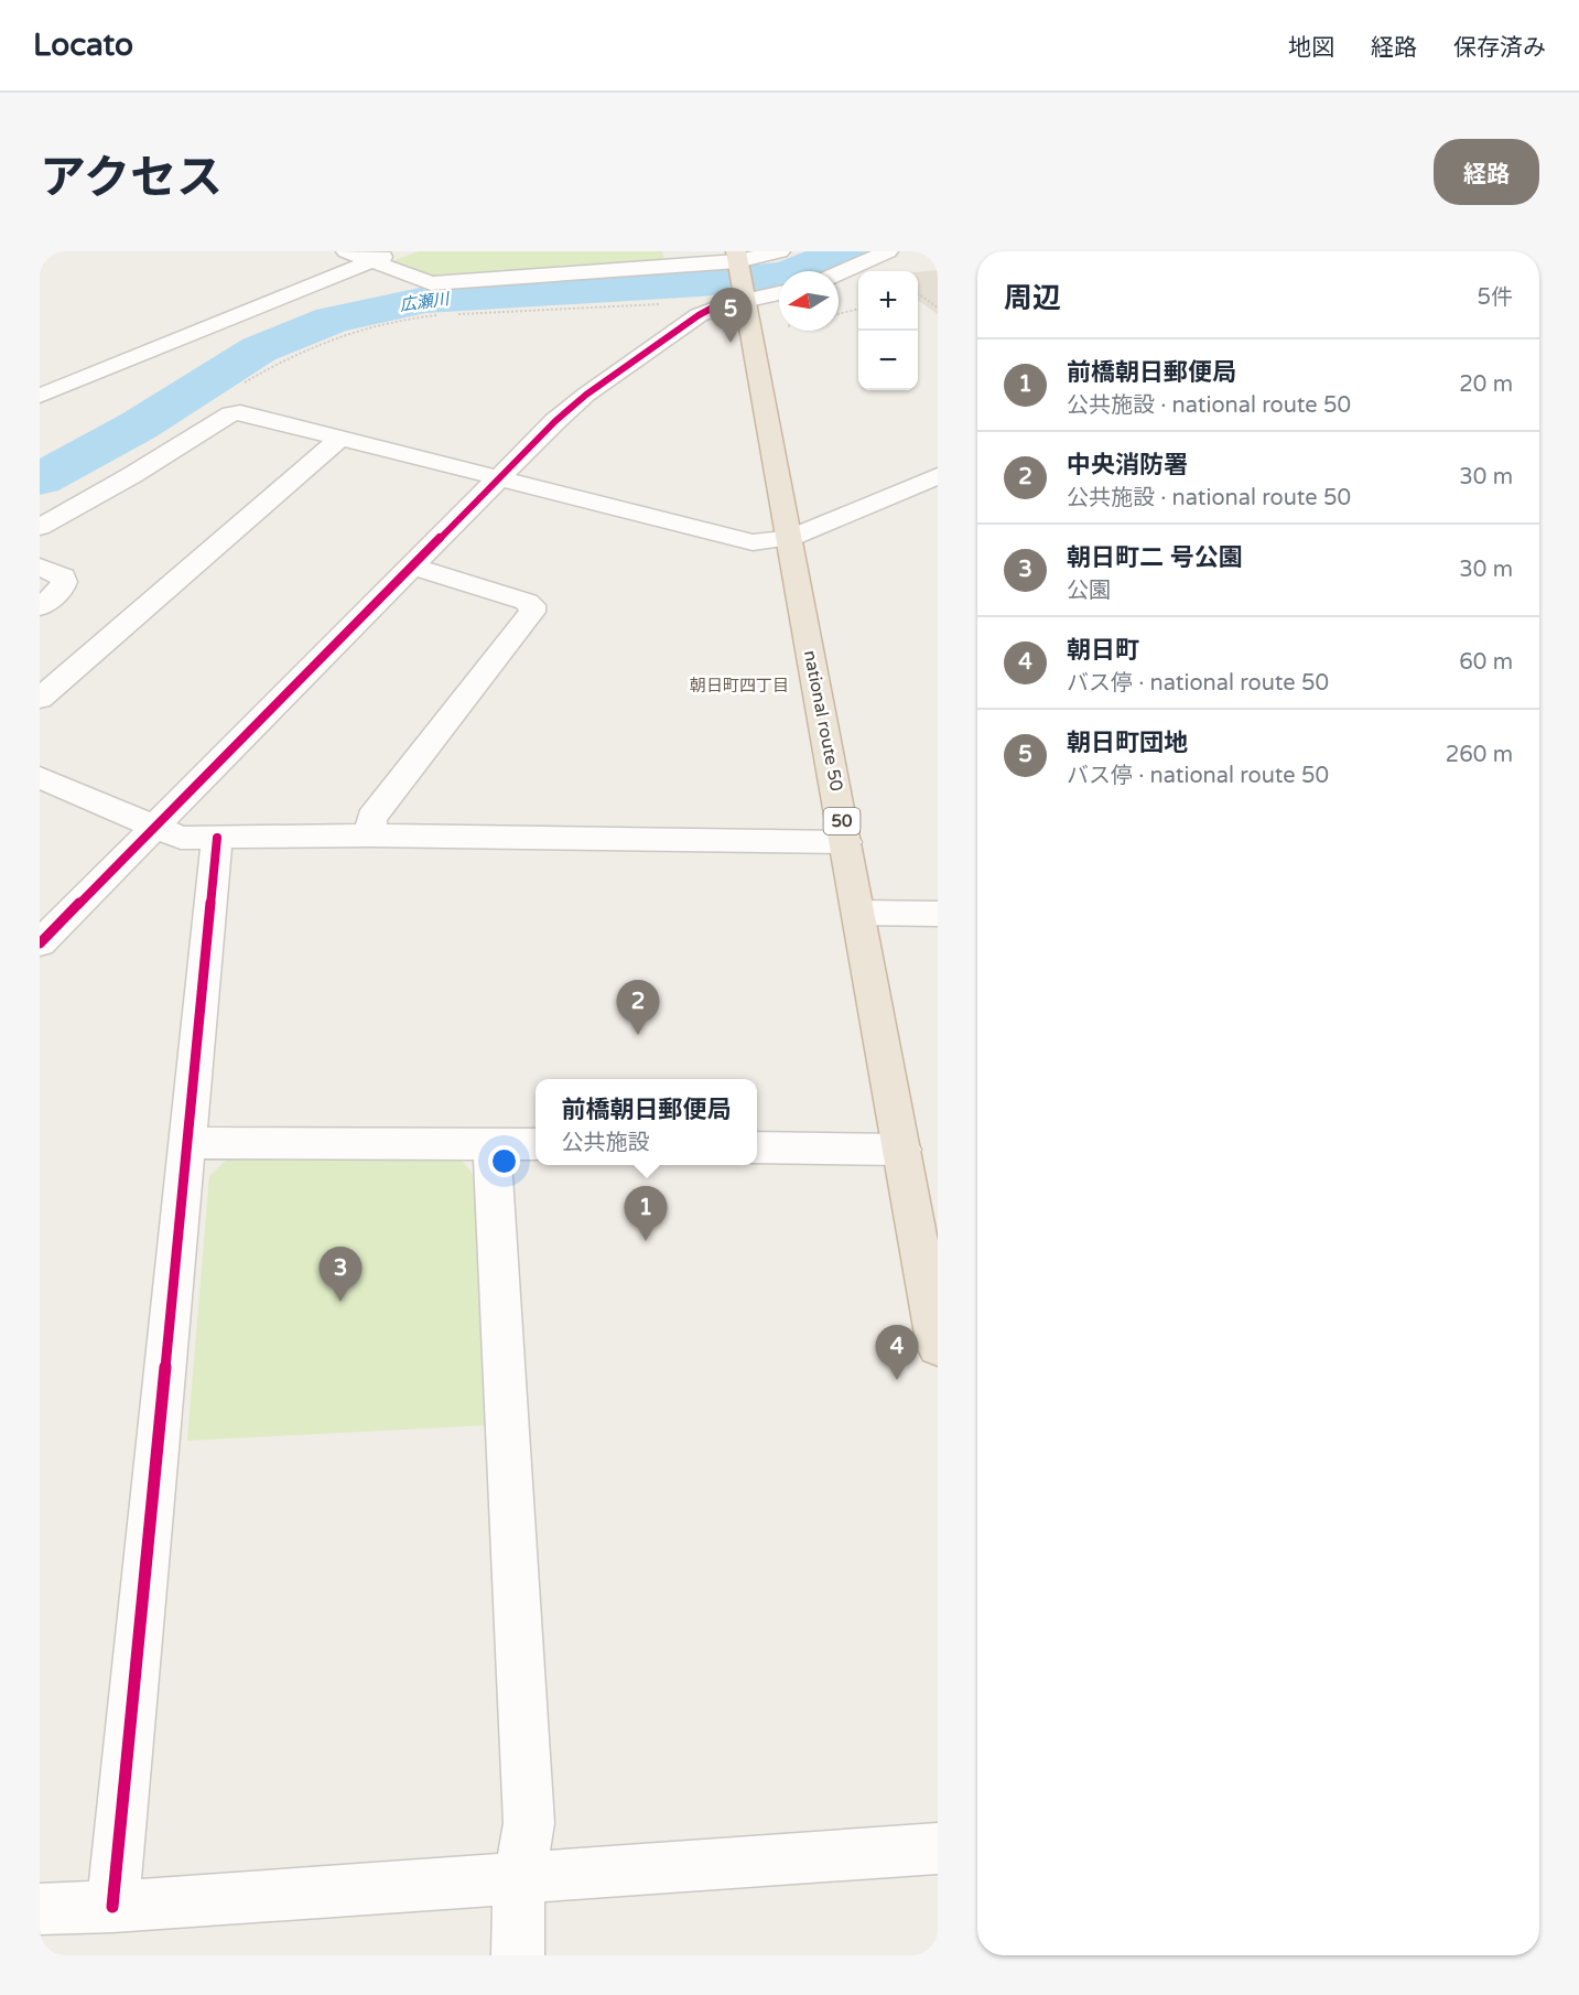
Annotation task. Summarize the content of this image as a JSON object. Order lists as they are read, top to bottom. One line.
{"streets":{"highway":["national route 50","50"]},"districts":["朝日町四丁目"],"water":["広瀬川"],"north":"left","page":{"header":"Locato","nav":["地図","経路","保存済み"],"title":"アクセス","buttons":"経路","heading":["周辺","5件"],"map_buttons":["+","−"],"pins":["5","2","1","3","4"],"list":[{"mark":"1","name":"前橋朝日郵便局","note":"公共施設 · national route 50","value":"20 m"},{"mark":"2","name":"中央消防署","note":"公共施設 · national route 50","value":"30 m"},{"mark":"3","name":"朝日町二 号公園","note":"公園","value":"30 m"},{"mark":"4","name":"朝日町","note":"バス停 · national route 50","value":"60 m"},{"mark":"5","name":"朝日町団地","note":"バス停 · national route 50","value":"260 m"}],"popup":["前橋朝日郵便局","公共施設"]}}
